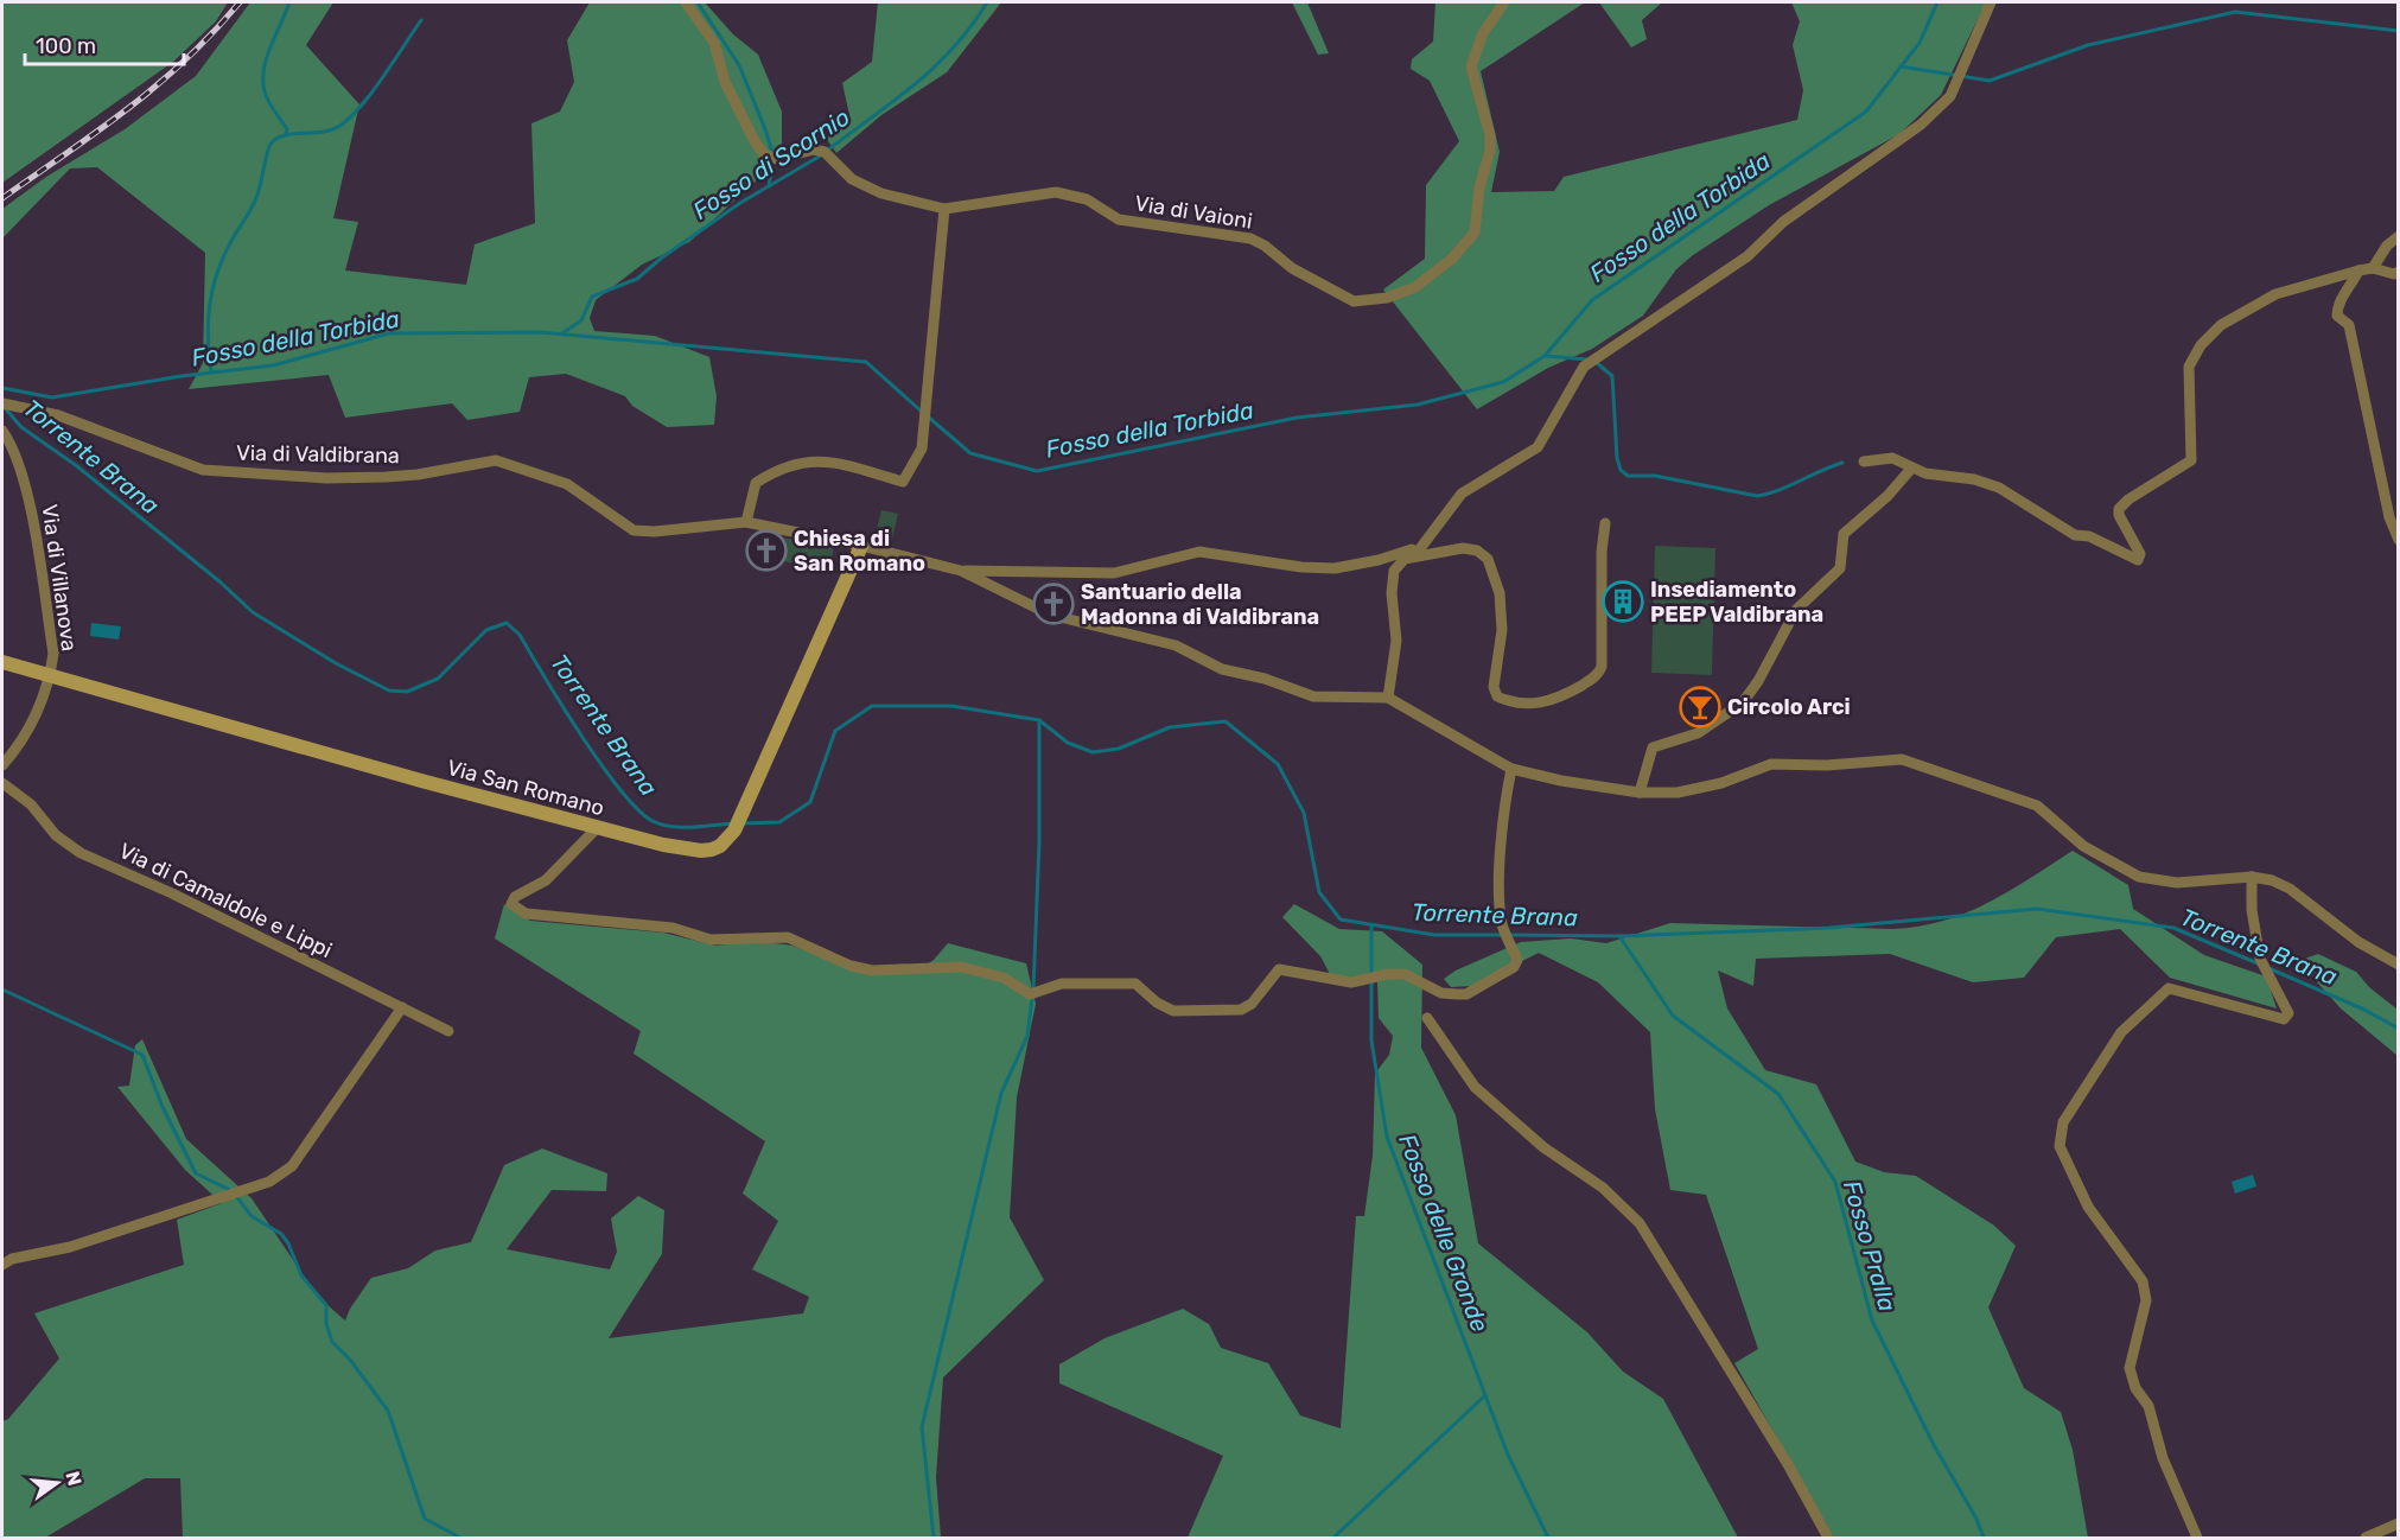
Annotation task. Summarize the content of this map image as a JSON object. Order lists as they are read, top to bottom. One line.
{"streets":{"street":["Via di Vaioni","Via di Valdibrana","Via di Villanova","Via San Romano","Via di Camaldole e Lippi"]},"crossings":[["Via di Valdibrana","Via San Romano"],["Via di Villanova","Via San Romano"]],"water":["Fosso di Scornio","Fosso della Torbida","Torrente Brana","Fosso delle Gronde","Fosso Pralla"],"places":{"church":["Chiesa di San Romano","Santuario della Madonna di Valdibrana"],"building":["Insediamento PEEP Valdibrana"],"bar":["Circolo Arci"]},"scale_bar":"100 m","north":"right"}
